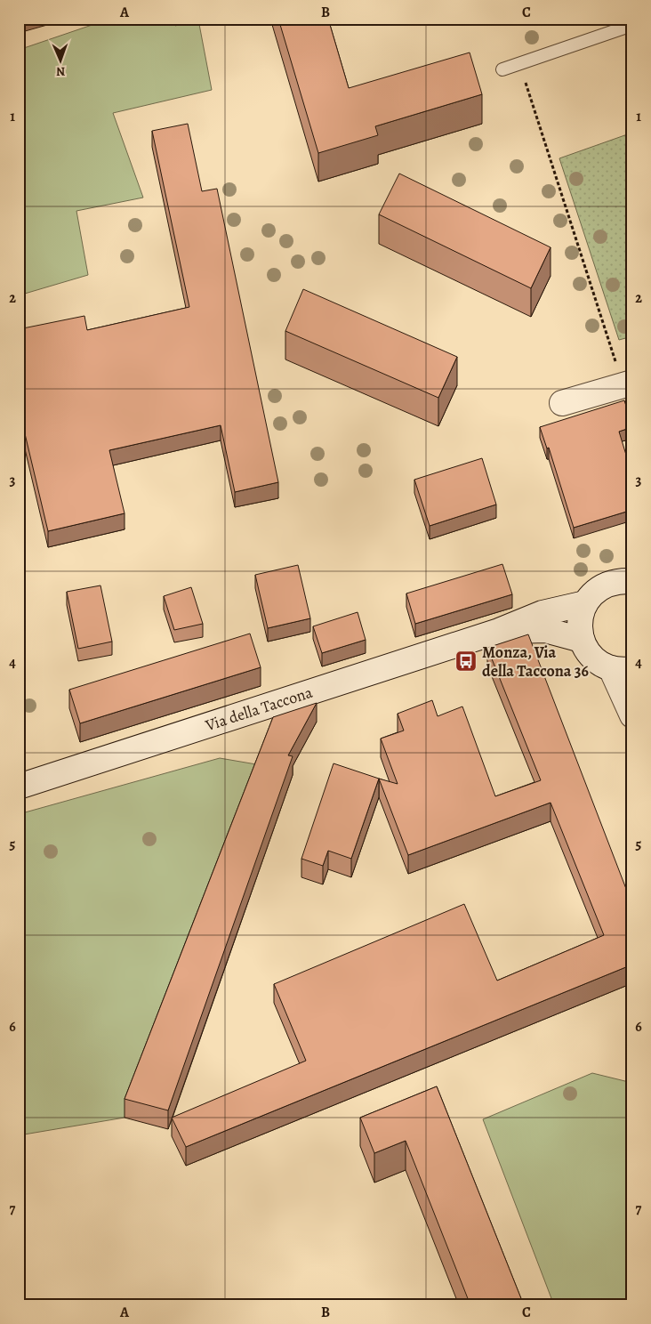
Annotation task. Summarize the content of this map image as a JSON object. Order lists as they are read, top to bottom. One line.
{"streets":{"main road":["Via della Taccona"]},"places":{"bus stop":["Monza, Via della Taccona 36"]},"north":"bottom","grid":{"columns":["A","B","C"],"rows":["1","2","3","4","5","6","7"]}}
